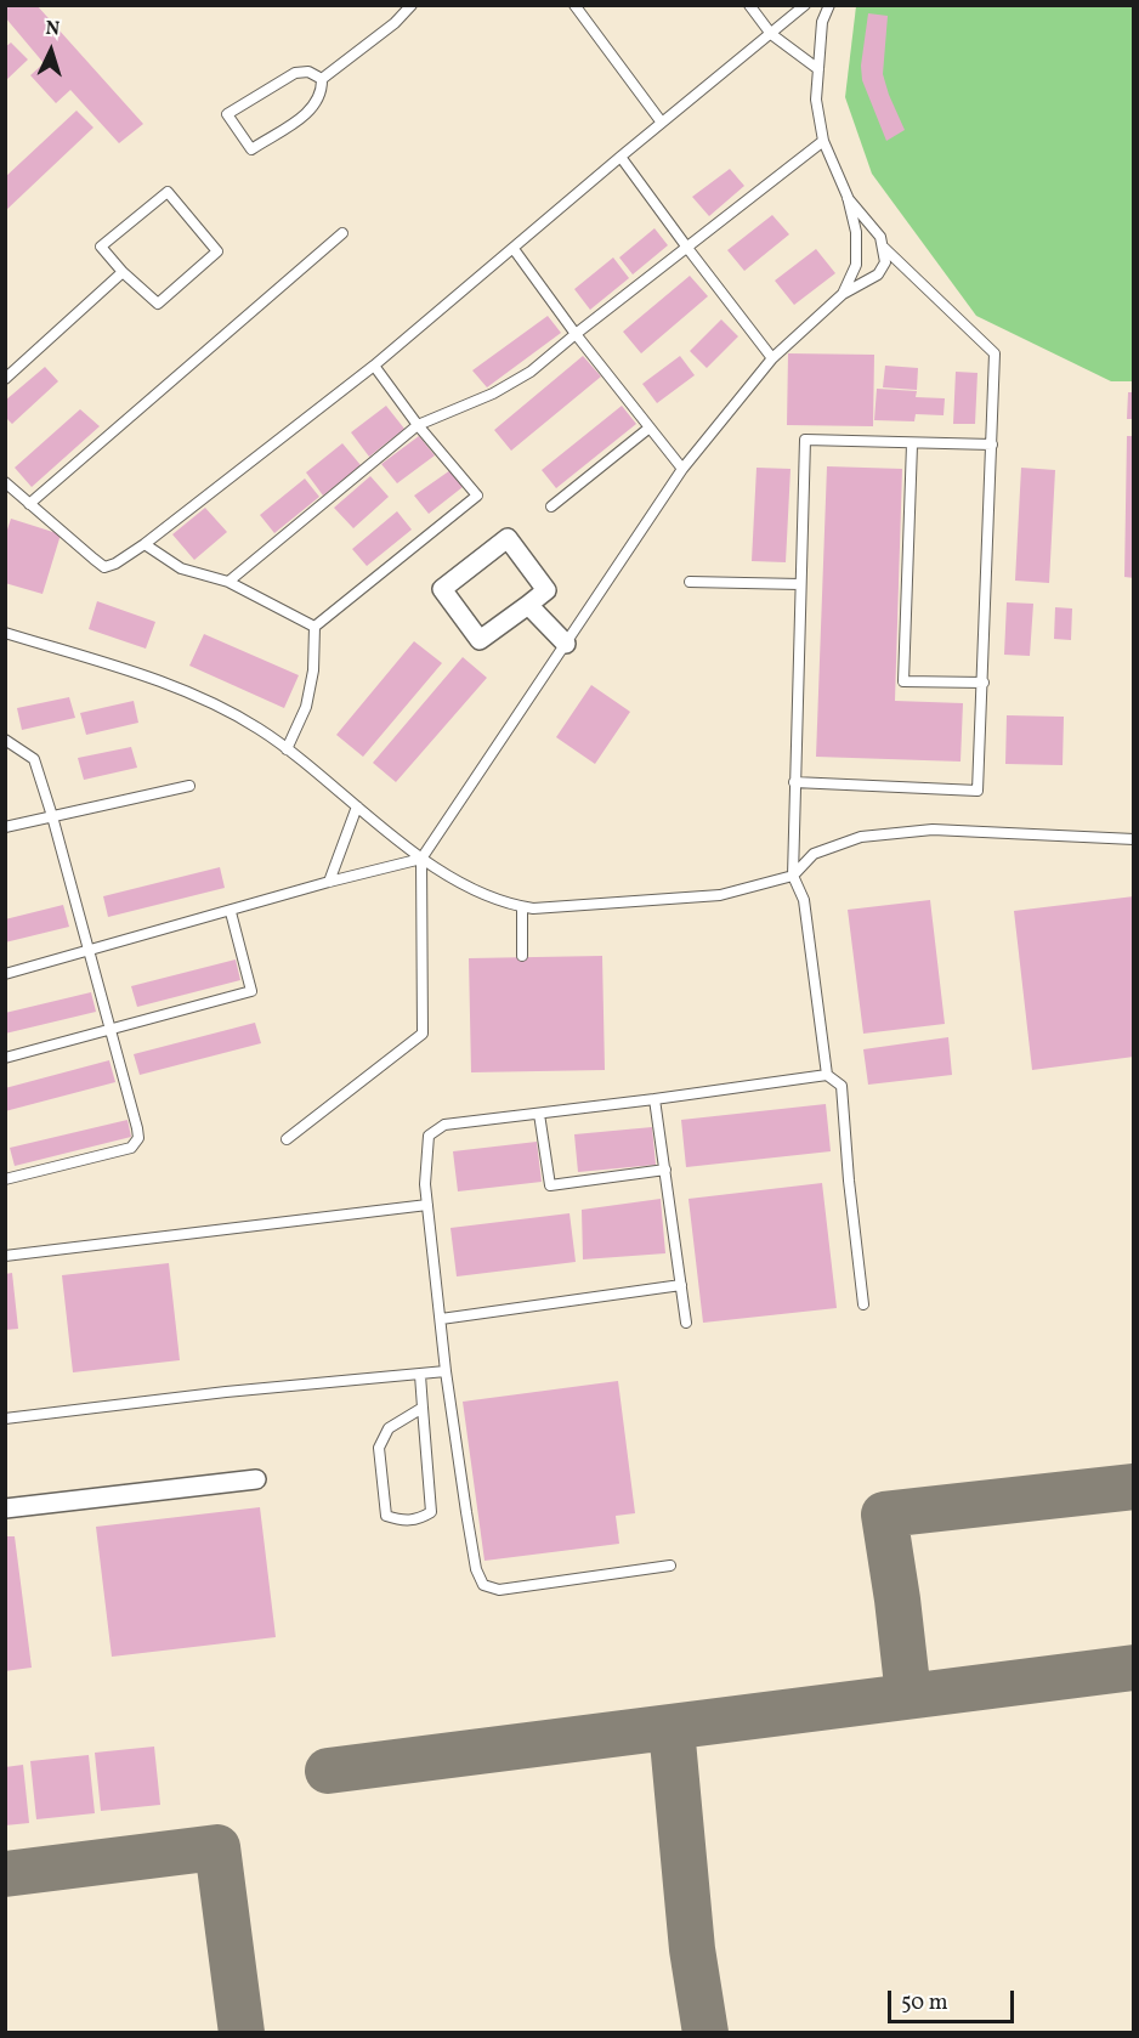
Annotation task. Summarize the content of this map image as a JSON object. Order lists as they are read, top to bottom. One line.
{"scale_bar":"50 m","north":"top"}
